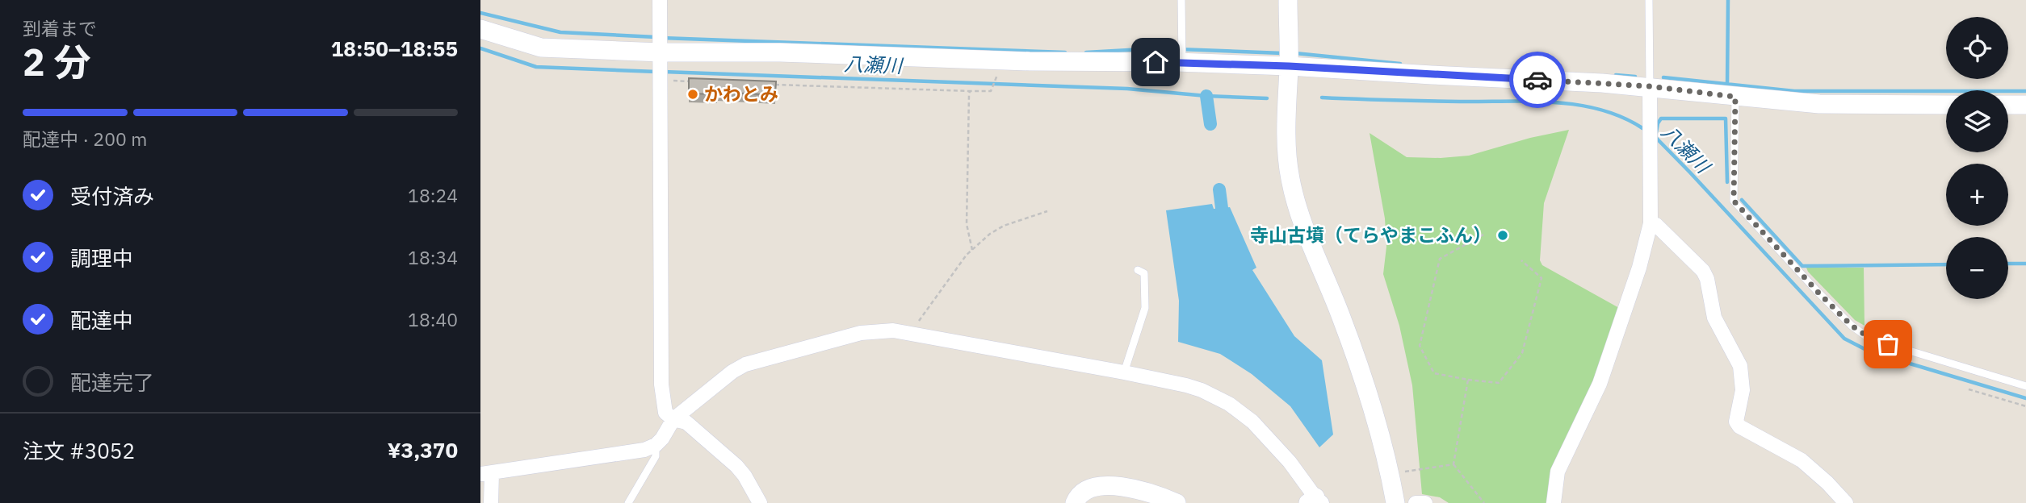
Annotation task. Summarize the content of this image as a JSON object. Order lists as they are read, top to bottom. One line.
{"water":["八瀬川"],"places":["かわとみ","寺山古墳（てらやまこふん）"],"page":{"heading":["2 分","到着まで","18:50–18:55"],"panel":["注文 #3052","¥3,370"],"map_buttons":["+","−"],"bar":"配達中 · 200 m","list":[["受付済み","18:24"],["調理中","18:34"],["配達中","18:40"],"配達完了"]}}
